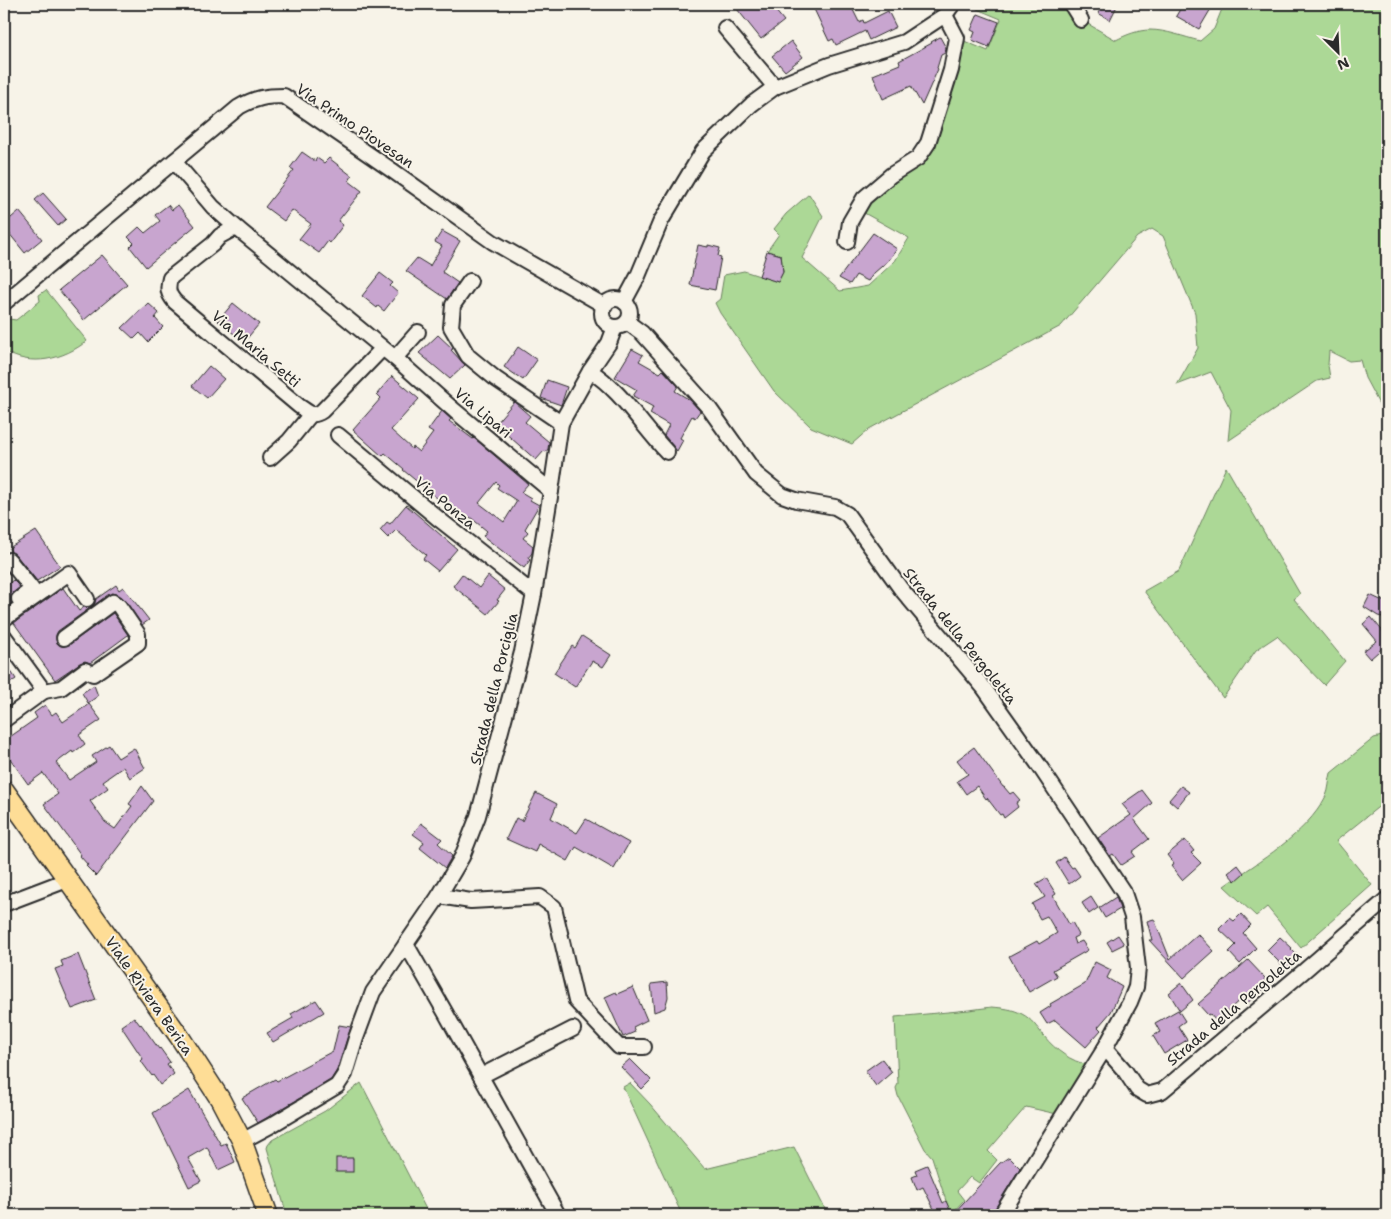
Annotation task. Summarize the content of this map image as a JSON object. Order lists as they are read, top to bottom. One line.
{"streets":{"main road":["Viale Riviera Berica"],"street":["Via Primo Piovesan","Via Maria Setti","Via Lipari","Via Ponza","Strada della Pergoletta","Strada della Porciglia"]},"crossings":[["Via Primo Piovesan","Strada della Pergoletta"],["Via Primo Piovesan","Strada della Porciglia"],["Via Lipari","Strada della Porciglia"],["Via Ponza","Strada della Porciglia"],["Strada della Pergoletta","Strada della Porciglia"],["Strada della Porciglia","Viale Riviera Berica"]],"north":"bottom right"}
